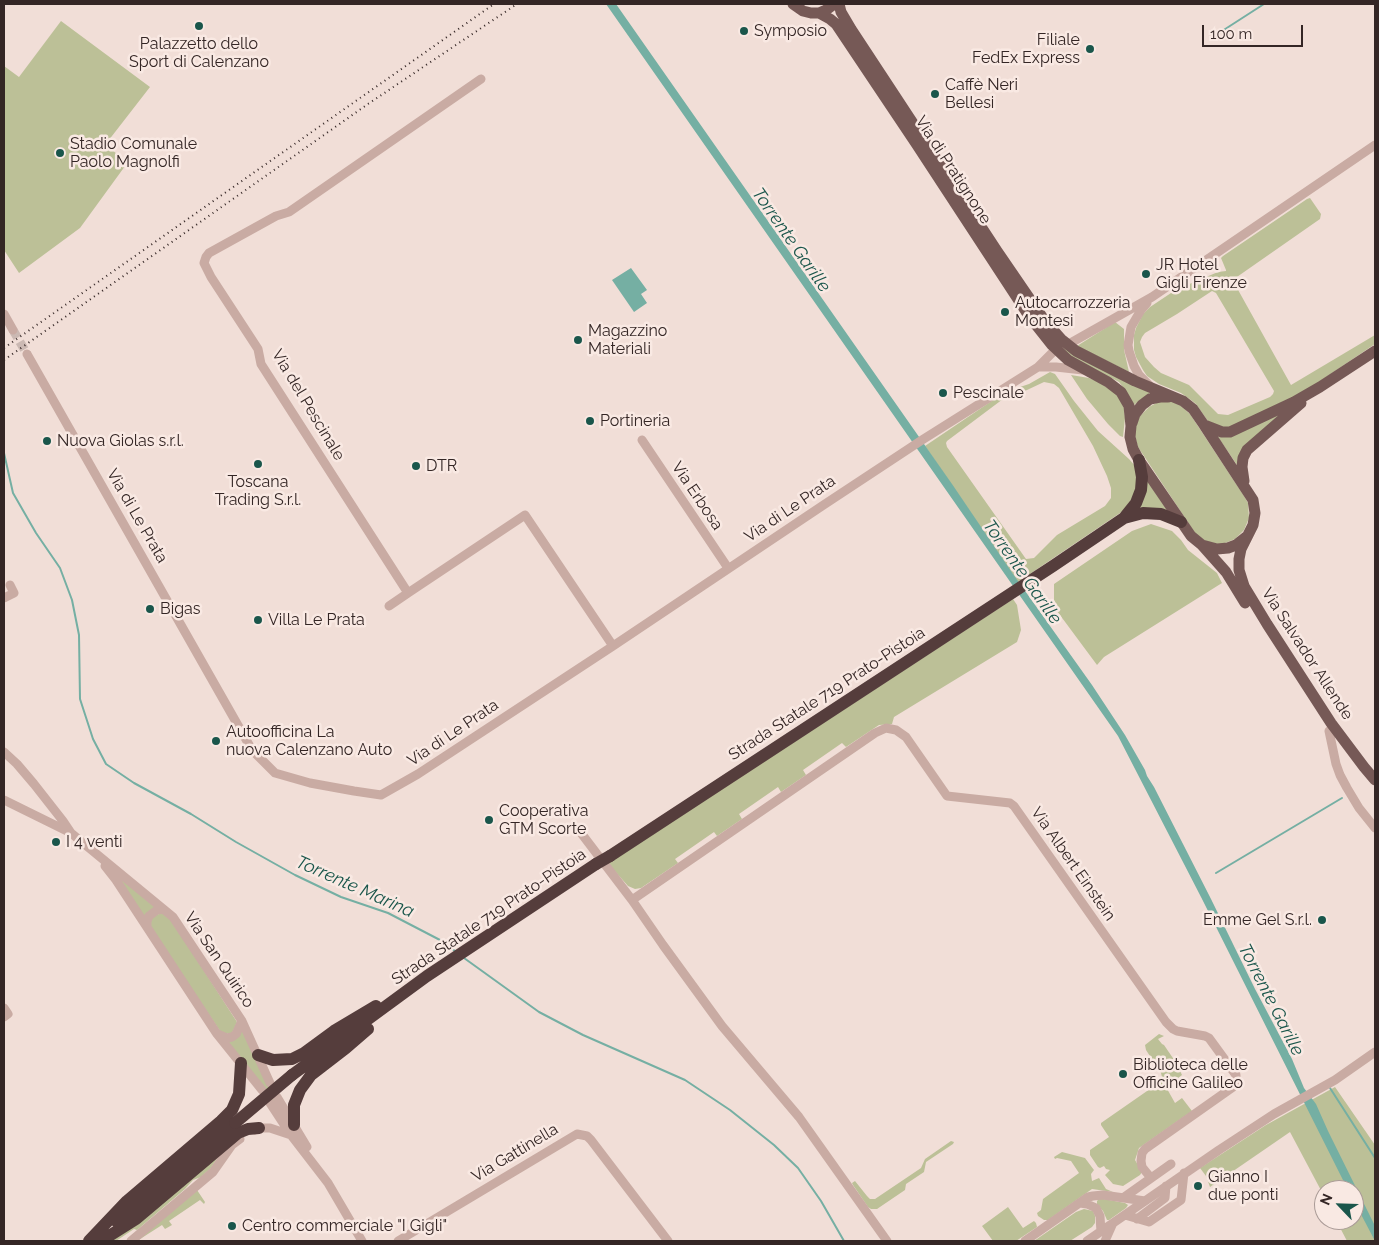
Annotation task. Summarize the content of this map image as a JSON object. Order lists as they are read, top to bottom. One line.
{"streets":{"highway":["Strada Statale 719 Prato-Pistoia"],"main road":["Via di Pratignone","Via Salvador Allende"],"street":["Via del Pescinale","Via Erbosa","Via di Le Prata","Via Albert Einstein","Via San Quirico","Via Gattinella"]},"crossings":[["Via di Pratignone","Via di Le Prata"],["Via di Pratignone","Via Salvador Allende"],["Via Erbosa","Via di Le Prata"],["Via di Le Prata","Via Salvador Allende"]],"water":["Torrente Garille","Torrente Marina"],"places":["Palazzetto dello Sport di Calenzano","Symposio","Filiale FedEx Express","Caffè Neri Bellesi","Stadio Comunale Paolo Magnolfi","JR Hotel Gigli Firenze","Autocarrozzeria Montesi","Magazzino Materiali","Pescinale","Portineria","Nuova Giolas s.r.l.","Toscana Trading S.r.l.","DTR","Bigas","Villa Le Prata","Autoofficina La nuova Calenzano Auto","Cooperativa GTM Scorte","I 4 venti","Emme Gel S.r.l.","Biblioteca delle Officine Galileo","Gianno I due ponti","Centro commerciale \"I Gigli\""],"scale_bar":"100 m","north":"top left"}
